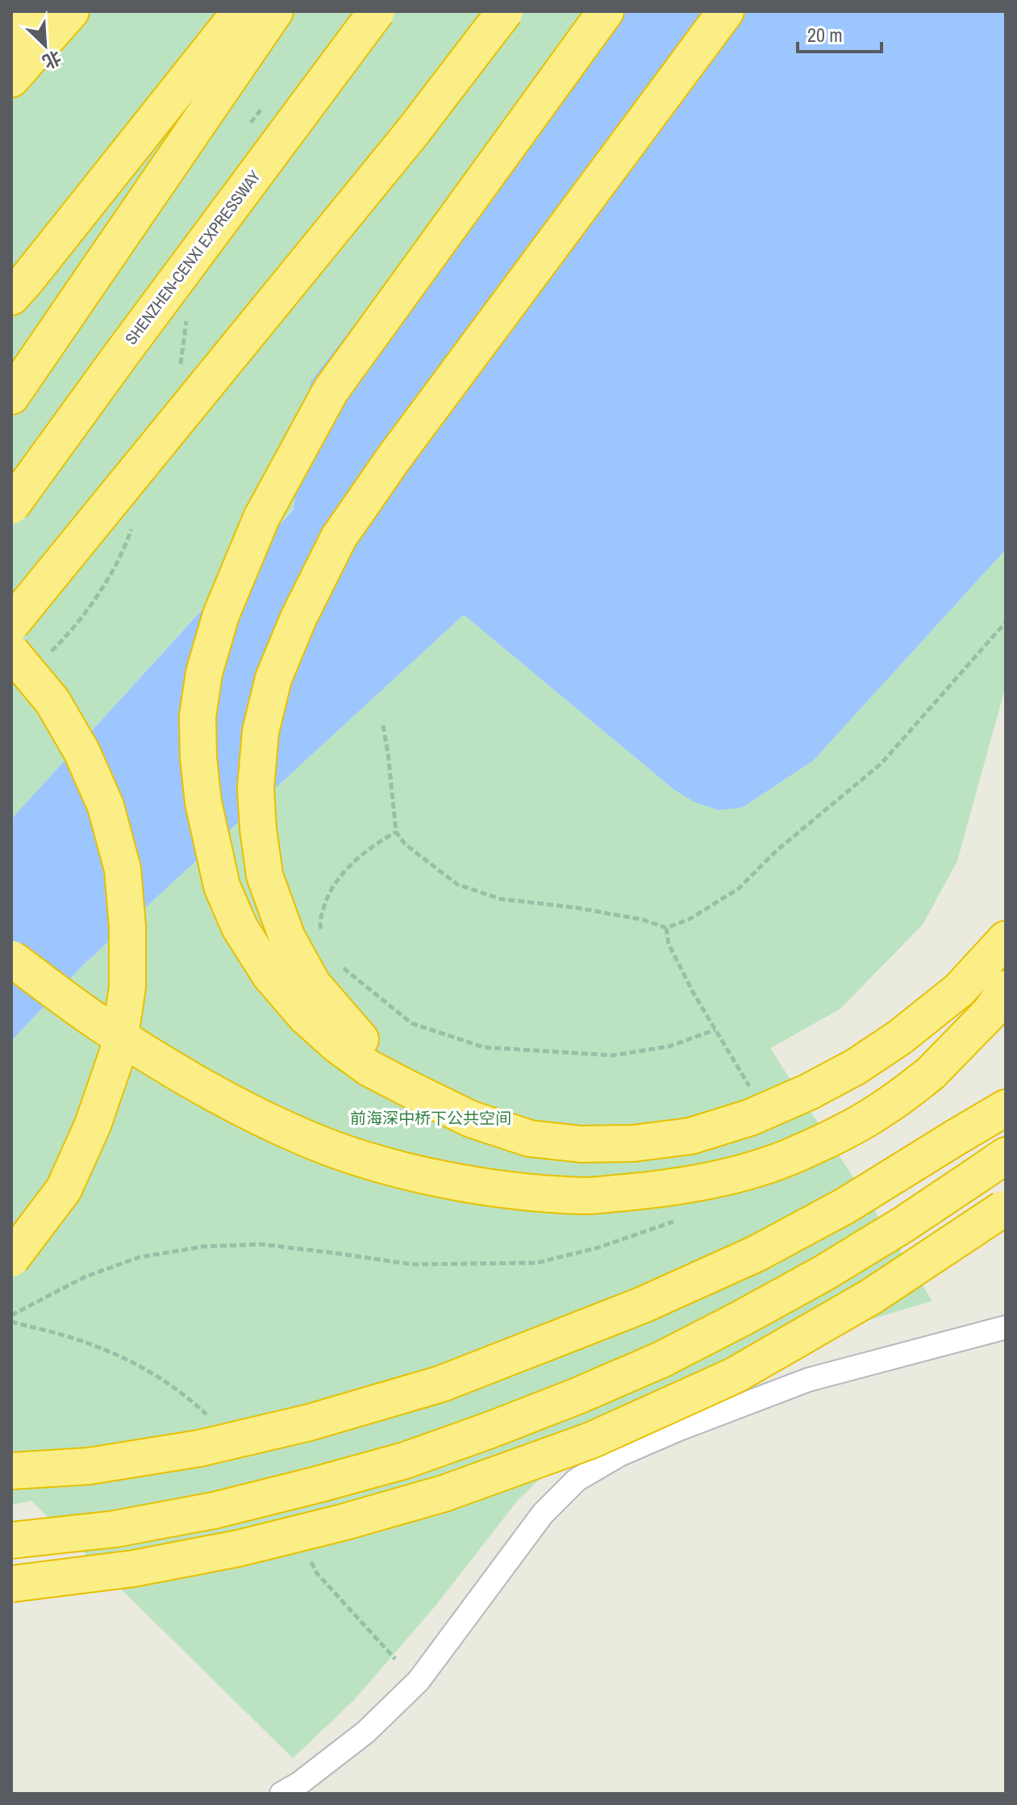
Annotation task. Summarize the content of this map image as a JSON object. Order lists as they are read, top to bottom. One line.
{"streets":{"highway":["SHENZHEN-CENXI EXPRESSWAY"]},"parks":["前海深中桥下公共空间"],"scale_bar":"20 m","north":"bottom right"}
